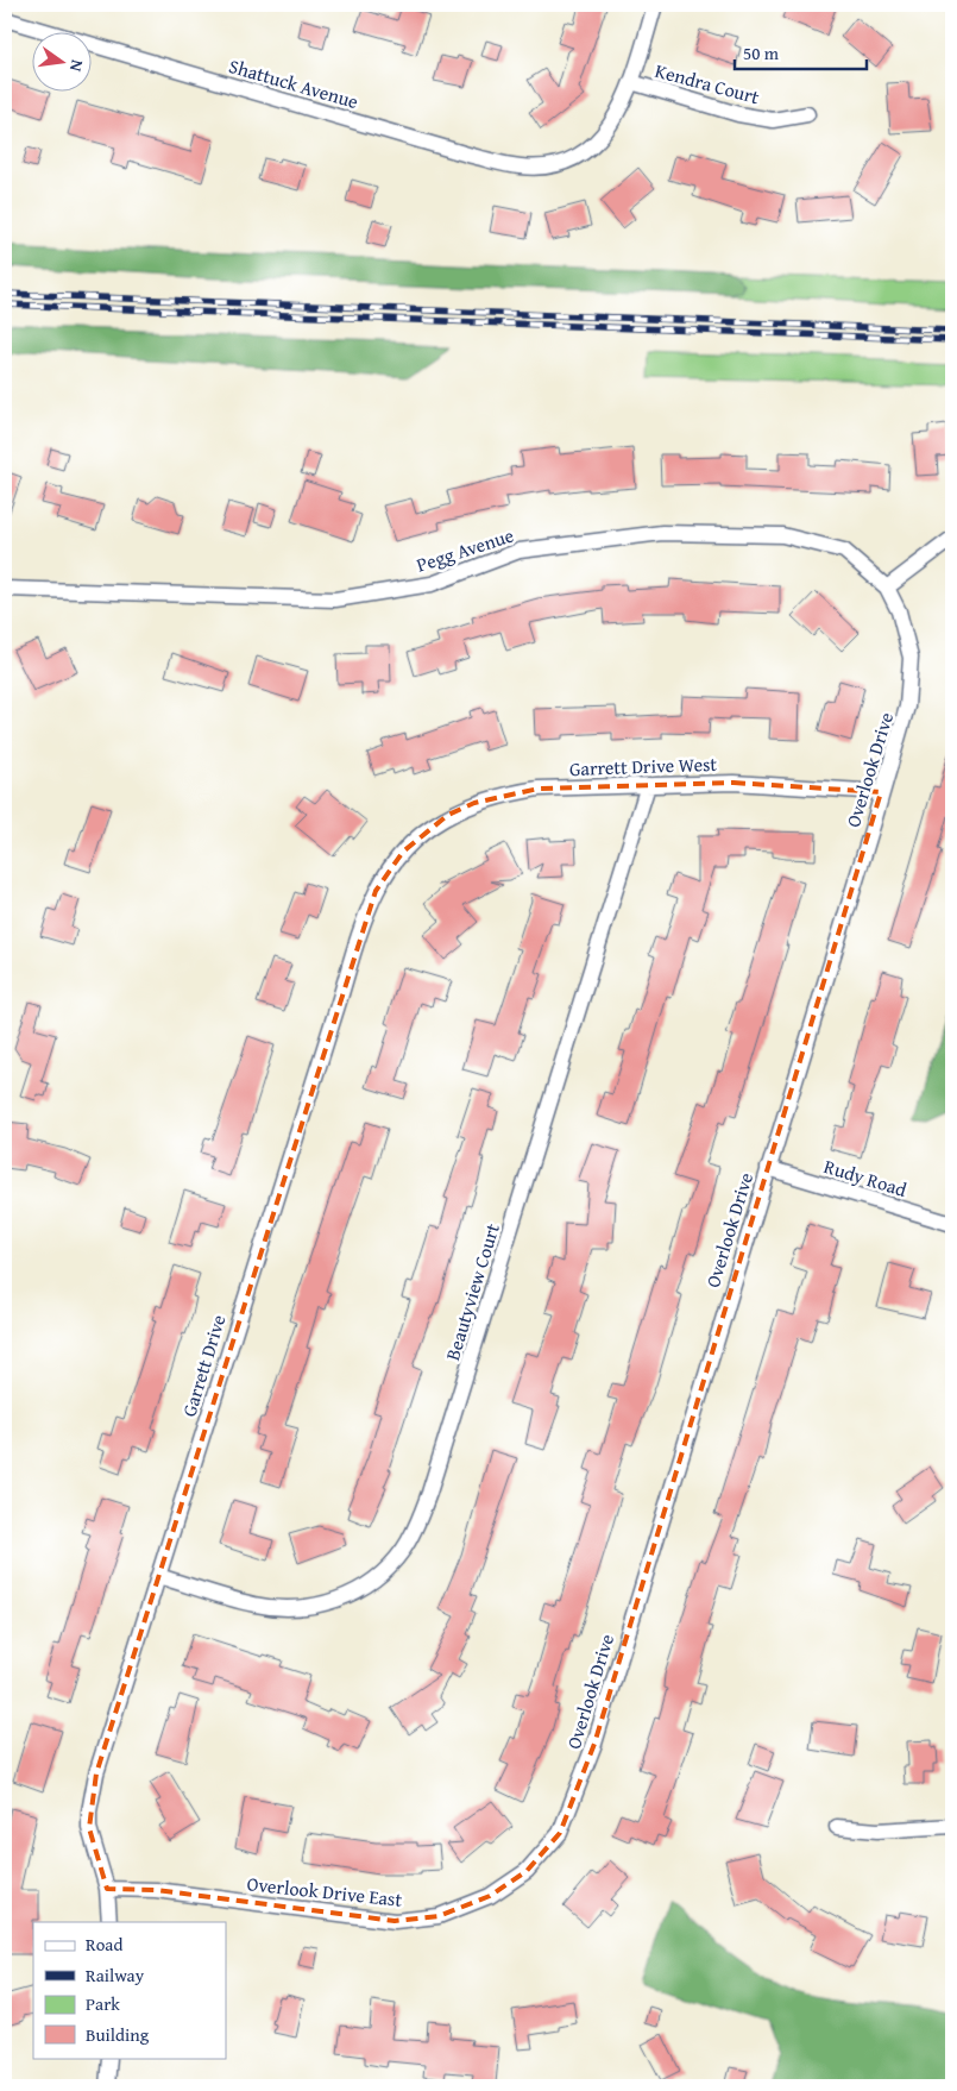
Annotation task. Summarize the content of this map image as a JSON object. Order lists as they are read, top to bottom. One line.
{"streets":{"street":["Shattuck Avenue","Kendra Court","Pegg Avenue","Garrett Drive West","Overlook Drive","Rudy Road","Beautyview Court","Garrett Drive","Overlook Drive East"]},"crossings":[["Shattuck Avenue","Kendra Court"],["Pegg Avenue","Overlook Drive"],["Garrett Drive West","Overlook Drive"],["Garrett Drive West","Beautyview Court"],["Garrett Drive West","Garrett Drive"],["Overlook Drive","Rudy Road"],["Overlook Drive","Overlook Drive East"],["Beautyview Court","Garrett Drive"],["Garrett Drive","Overlook Drive East"]],"legend":["Road","Railway","Park","Building"],"scale_bar":"50 m","north":"right"}
